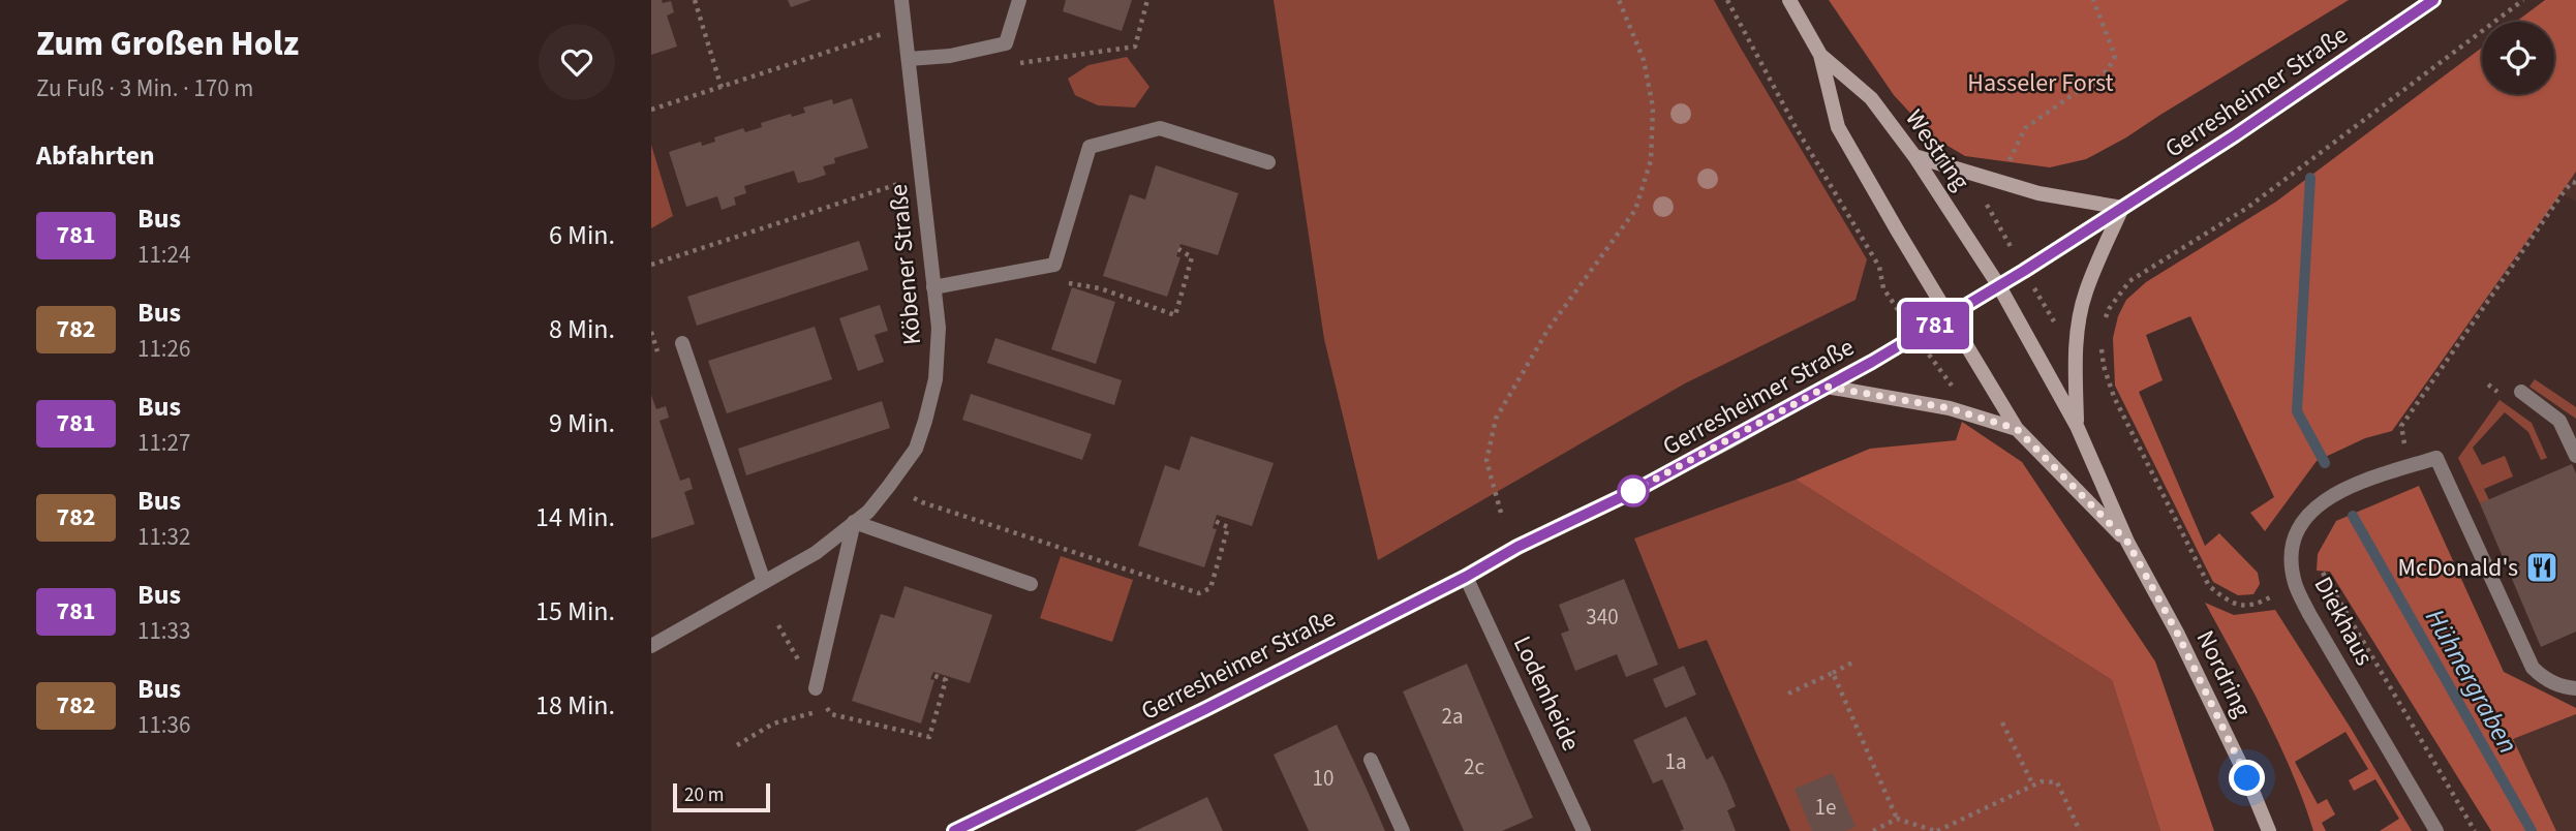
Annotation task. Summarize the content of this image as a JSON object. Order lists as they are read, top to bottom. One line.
{"streets":{"main road":["Gerresheimer Straße","Westring","Nordring"],"street":["Köbener Straße","Diekhaus","Lodenheide"]},"crossings":[["Gerresheimer Straße","Westring"],["Gerresheimer Straße","Nordring"],["Gerresheimer Straße","Lodenheide"],["Westring","Nordring"]],"water":["Hühnergraben"],"parks":["Hasseler Forst"],"places":{"restaurant":["McDonald's"]},"lines":["bus line 781"],"house_numbers":["340","2a","1a","2c","10","1e"],"scale_bar":"20 m","page":{"heading":[["Zum Großen Holz","Zu Fuß · 3 Min. · 170 m"],"Abfahrten"],"on_map":"781","list":[{"mark":"781","name":"Bus","note":"11:24","value":"6 Min."},{"mark":"782","name":"Bus","note":"11:26","value":"8 Min."},{"mark":"781","name":"Bus","note":"11:27","value":"9 Min."},{"mark":"782","name":"Bus","note":"11:32","value":"14 Min."},{"mark":"781","name":"Bus","note":"11:33","value":"15 Min."},{"mark":"782","name":"Bus","note":"11:36","value":"18 Min."}],"scale":"20 m"}}
